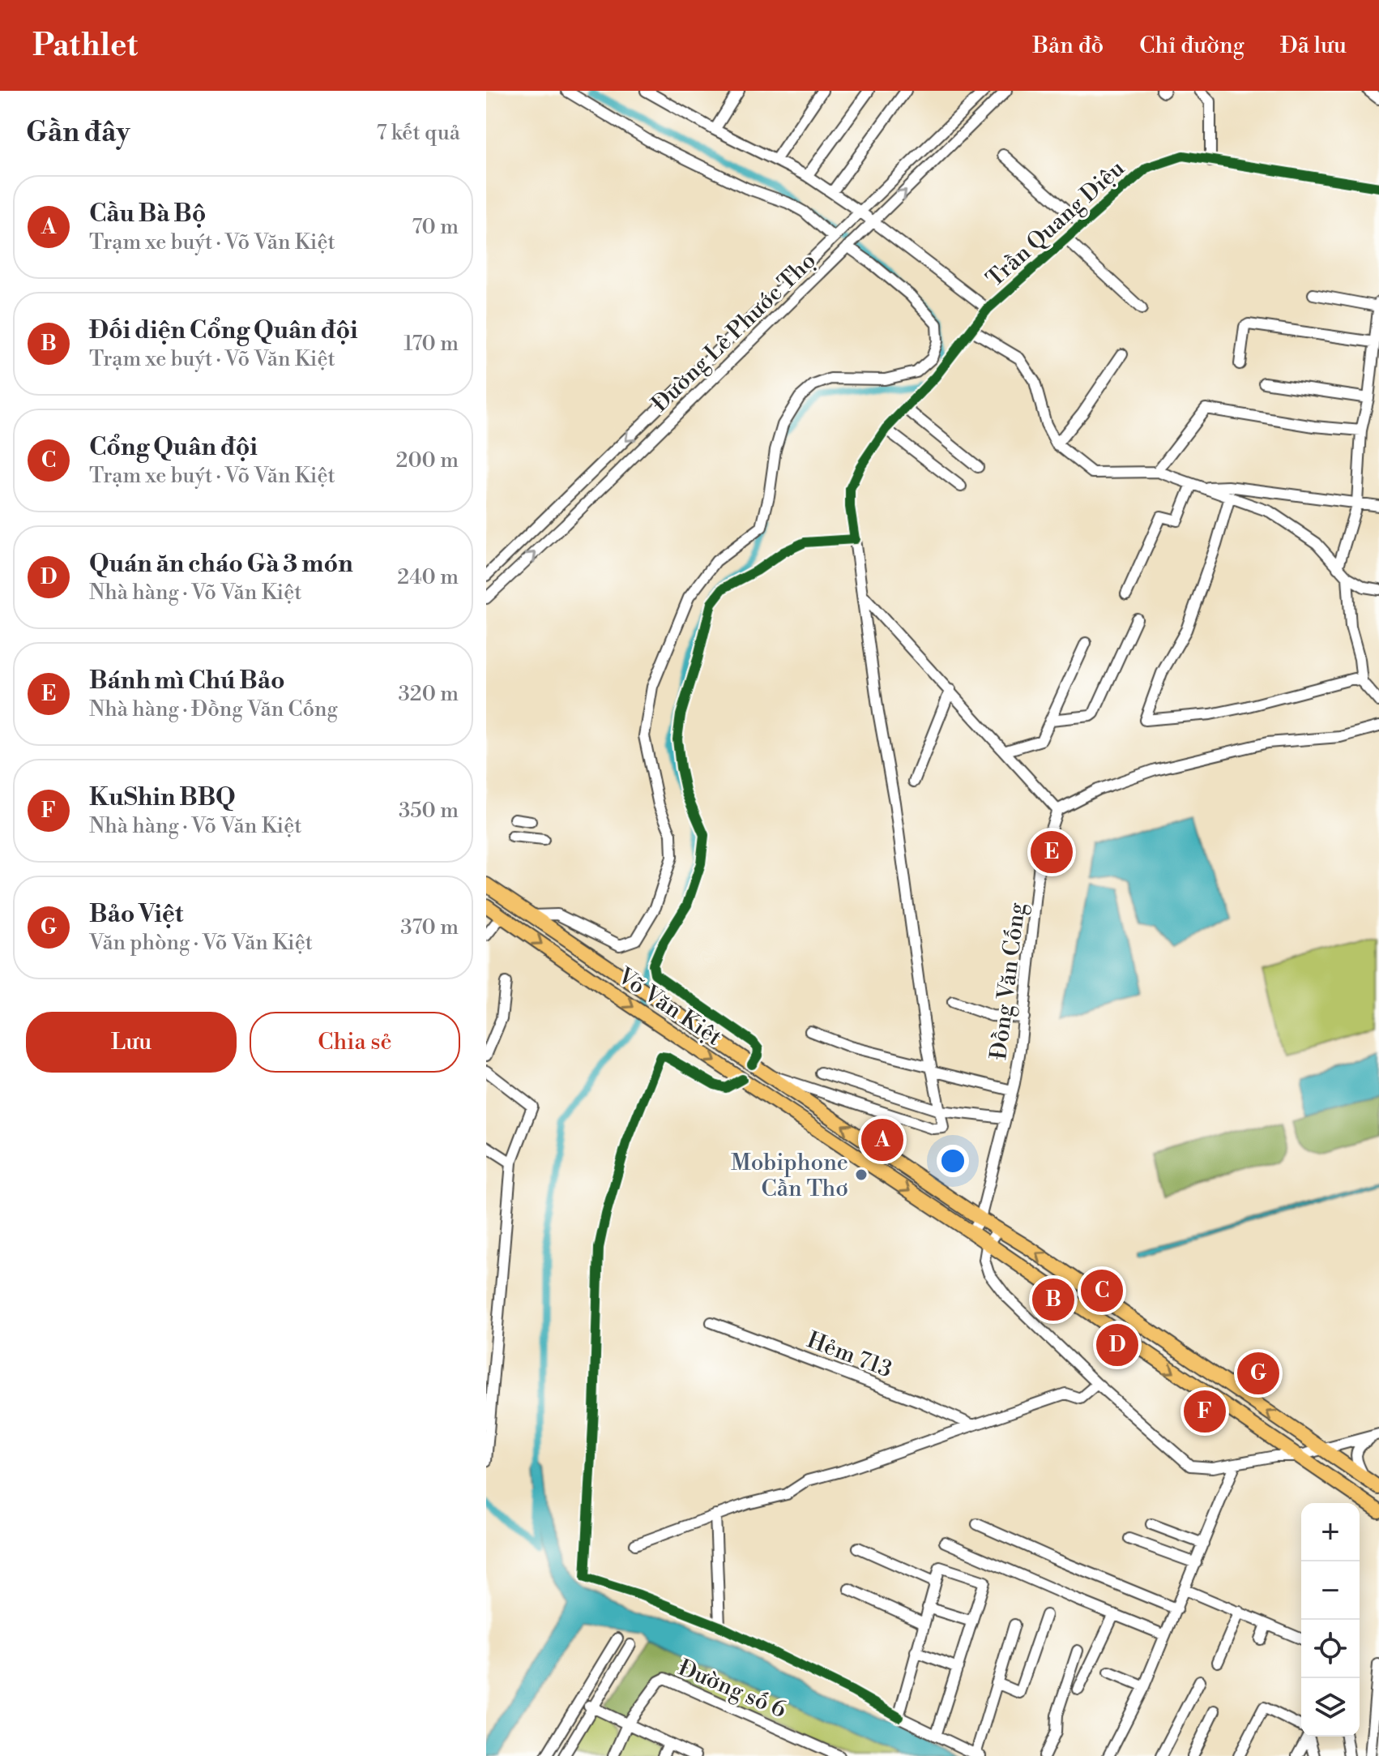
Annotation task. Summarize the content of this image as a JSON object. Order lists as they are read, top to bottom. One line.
{"streets":{"main road":["Võ Văn Kiệt"],"street":["Trần Quang Diệu","Đường Lê Phước Thọ","Đồng Văn Cống","Hẻm 713","Đường số 6"]},"crossings":[["Trần Quang Diệu","Đường Lê Phước Thọ"],["Đồng Văn Cống","Võ Văn Kiệt"]],"places":["Mobiphone Cần Thơ"],"page":{"header":"Pathlet","nav":["Bản đồ","Chỉ đường","Đã lưu"],"heading":["Gần đây","7 kết quả"],"list":[{"mark":"A","name":"Cầu Bà Bộ","note":"Trạm xe buýt · Võ Văn Kiệt","value":"70 m"},{"mark":"B","name":"Đối diện Cổng Quân đội","note":"Trạm xe buýt · Võ Văn Kiệt","value":"170 m"},{"mark":"C","name":"Cổng Quân đội","note":"Trạm xe buýt · Võ Văn Kiệt","value":"200 m"},{"mark":"D","name":"Quán ăn cháo Gà 3 món","note":"Nhà hàng · Võ Văn Kiệt","value":"240 m"},{"mark":"E","name":"Bánh mì Chú Bảo","note":"Nhà hàng · Đồng Văn Cống","value":"320 m"},{"mark":"F","name":"KuShin BBQ","note":"Nhà hàng · Võ Văn Kiệt","value":"350 m"},{"mark":"G","name":"Bảo Việt","note":"Văn phòng · Võ Văn Kiệt","value":"370 m"}],"pins":["E","A","C","B","D","G","F"],"buttons":["Lưu","Chia sẻ"],"map_buttons":["+","−"]}}
